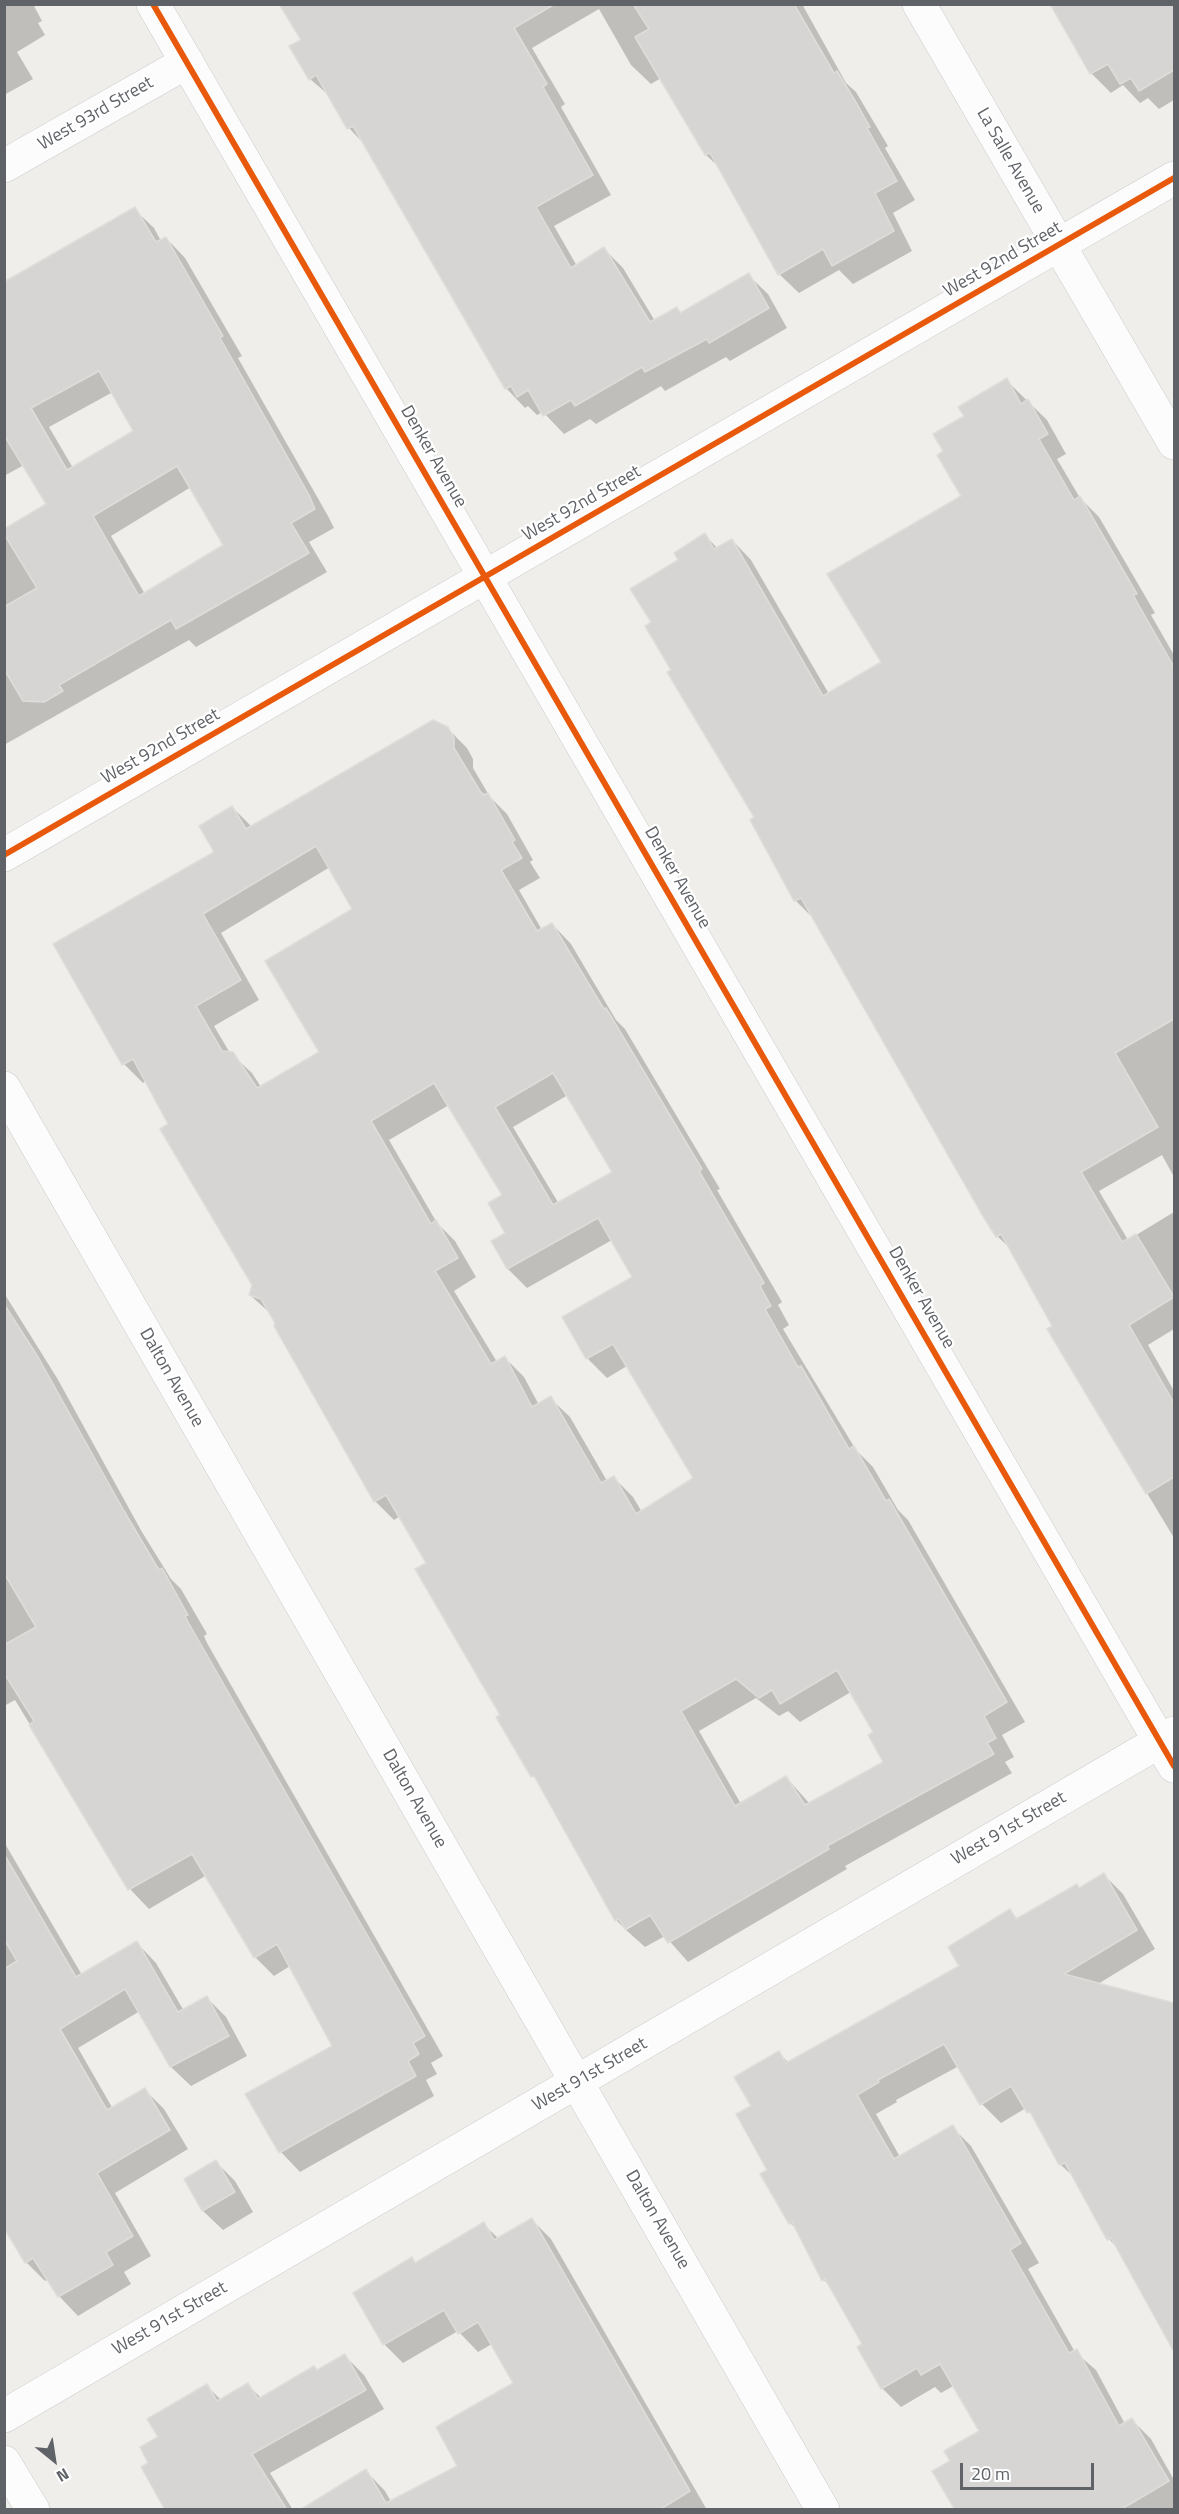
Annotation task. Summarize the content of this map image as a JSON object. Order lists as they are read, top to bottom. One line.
{"streets":{"street":["West 93rd Street","La Salle Avenue","West 92nd Street","Denker Avenue","Dalton Avenue","West 91st Street"]},"crossings":[["West 93rd Street","Denker Avenue"],["La Salle Avenue","West 92nd Street"],["West 92nd Street","Denker Avenue"],["Denker Avenue","West 91st Street"],["Dalton Avenue","West 91st Street"]],"scale_bar":"20 m","north":"bottom right"}
